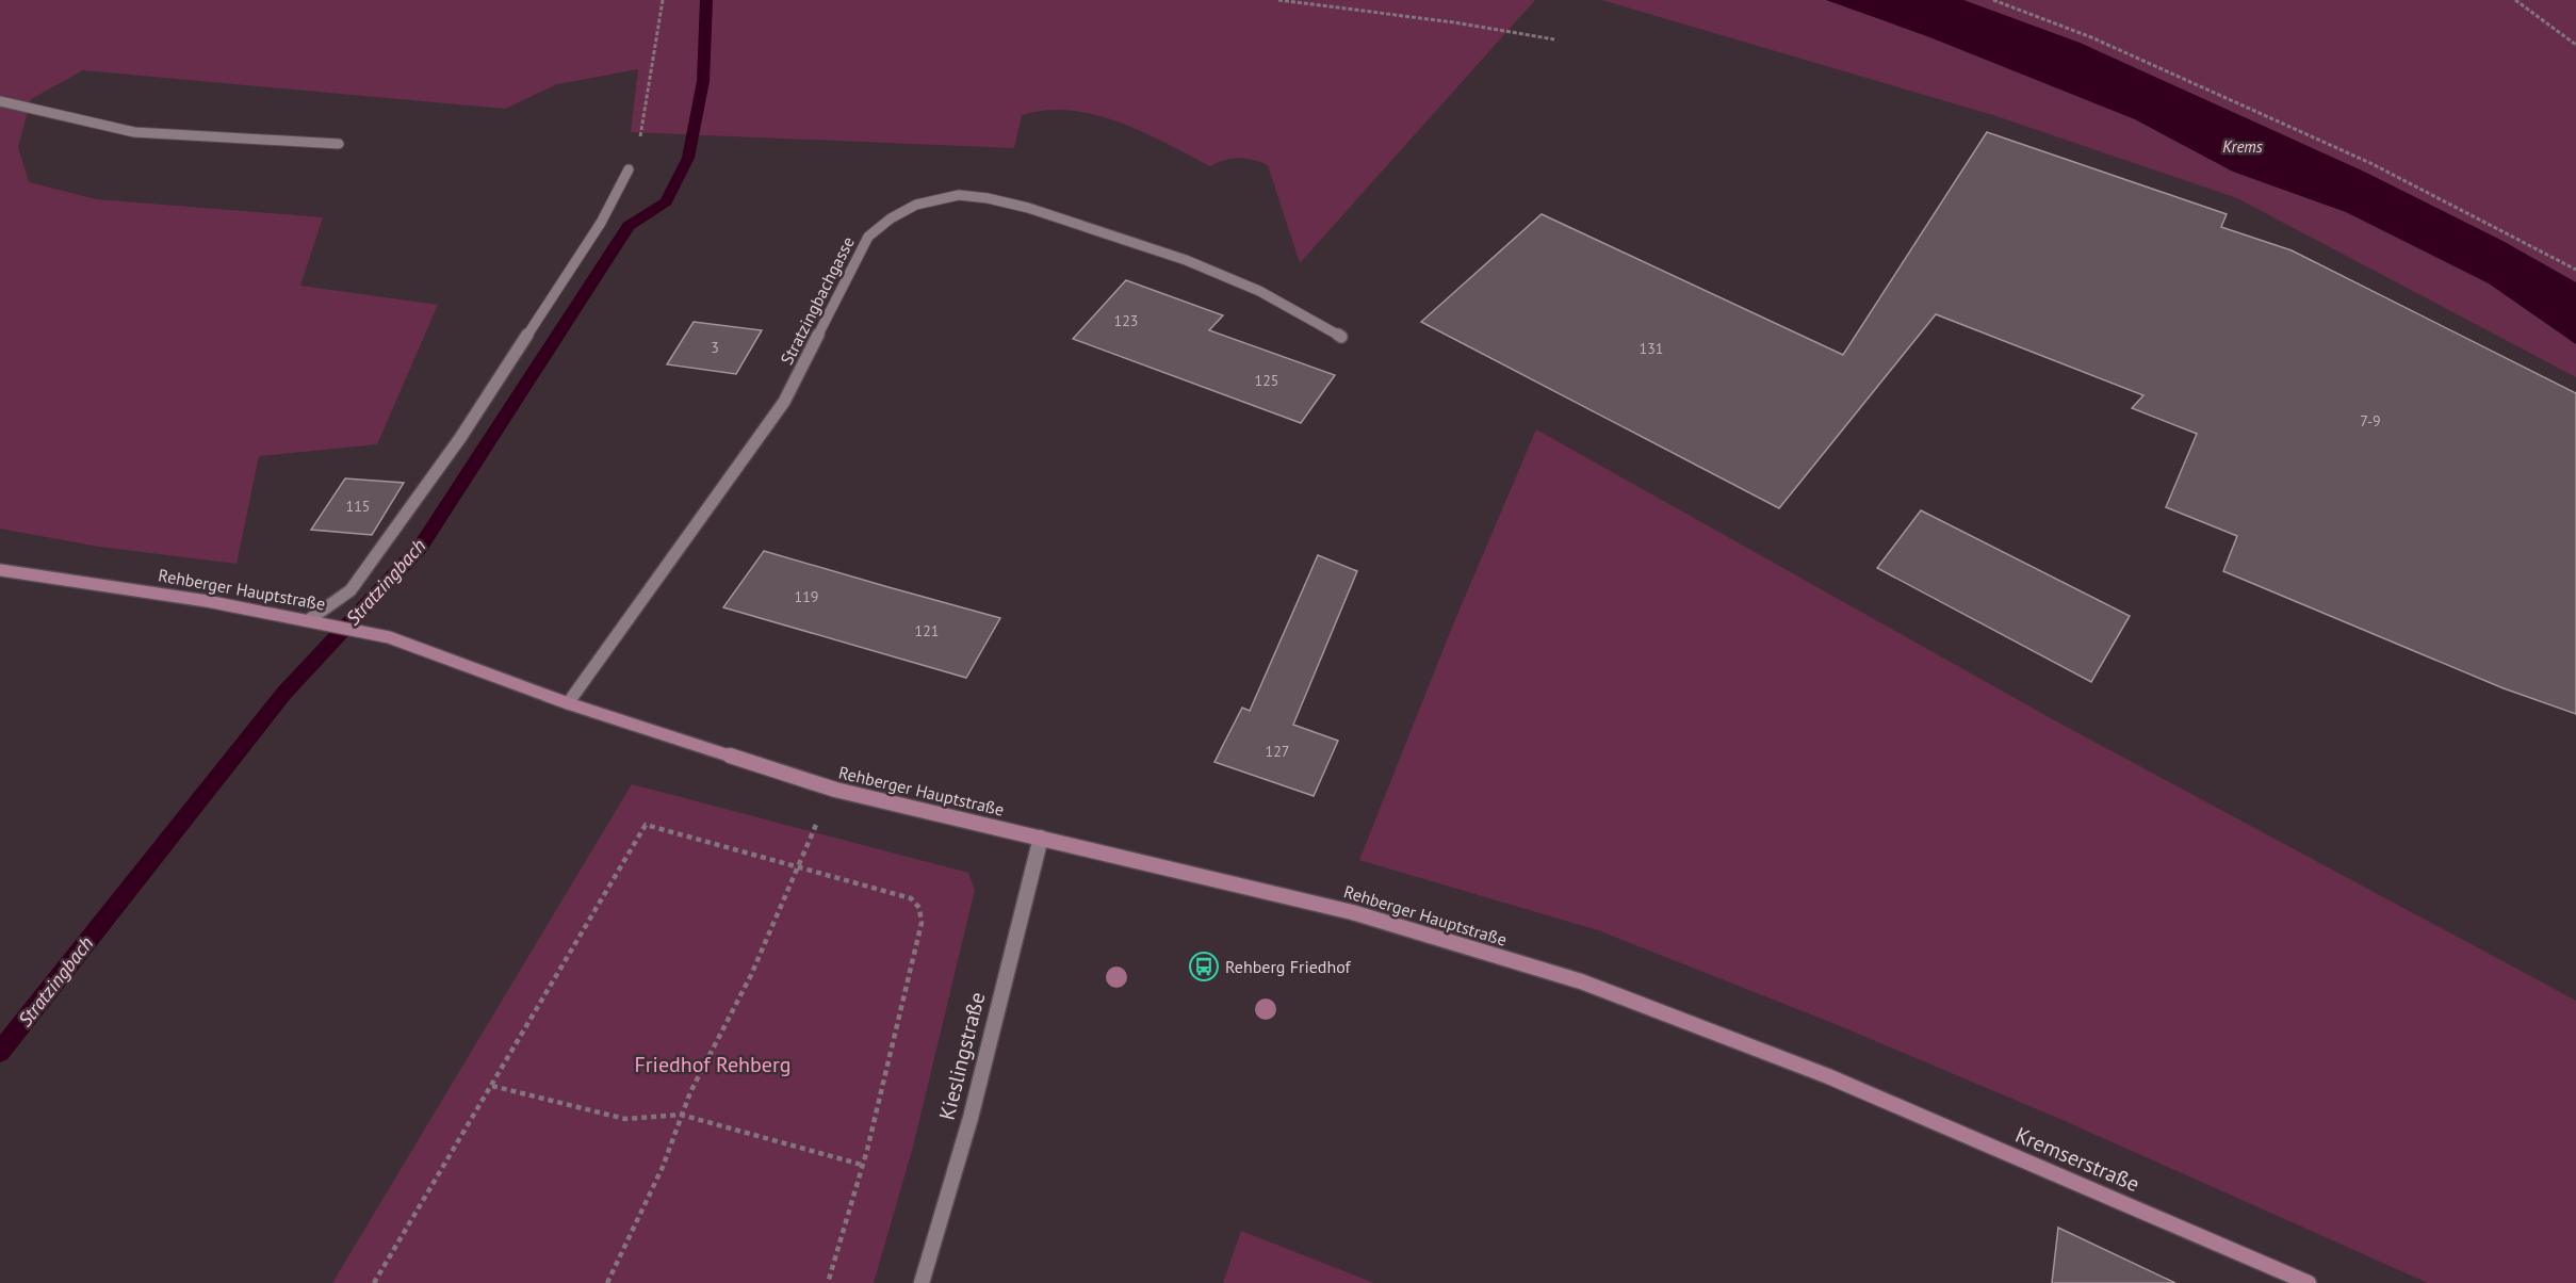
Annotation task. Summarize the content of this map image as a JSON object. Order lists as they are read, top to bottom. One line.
{"streets":{"main road":["Rehberger Hauptstraße","Kremserstraße"],"street":["Stratzingbachgasse","Kieslingstraße"]},"crossings":[["Stratzingbachgasse","Rehberger Hauptstraße"],["Rehberger Hauptstraße","Kieslingstraße"],["Rehberger Hauptstraße","Kremserstraße"]],"water":["Krems","Stratzingbach"],"parks":["Friedhof Rehberg"],"places":{"bus stop":["Rehberg Friedhof"]},"house_numbers":["123","3","131","125","7-9","115","119","121","127"]}
